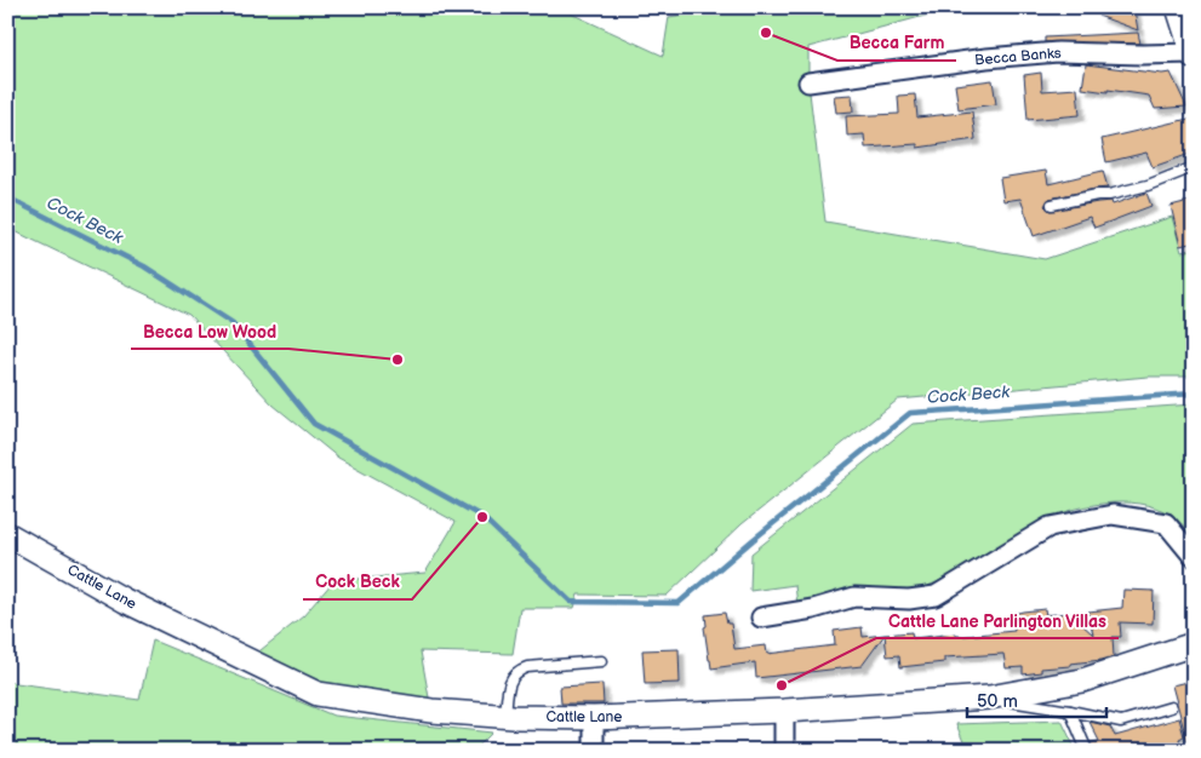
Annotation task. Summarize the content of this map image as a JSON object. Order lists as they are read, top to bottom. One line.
{"streets":{"street":["Becca Banks","Cattle Lane"]},"water":["Cock Beck"],"places":["Becca Farm","Becca Low Wood","Cock Beck","Cattle Lane Parlington Villas"],"scale_bar":"50 m"}
